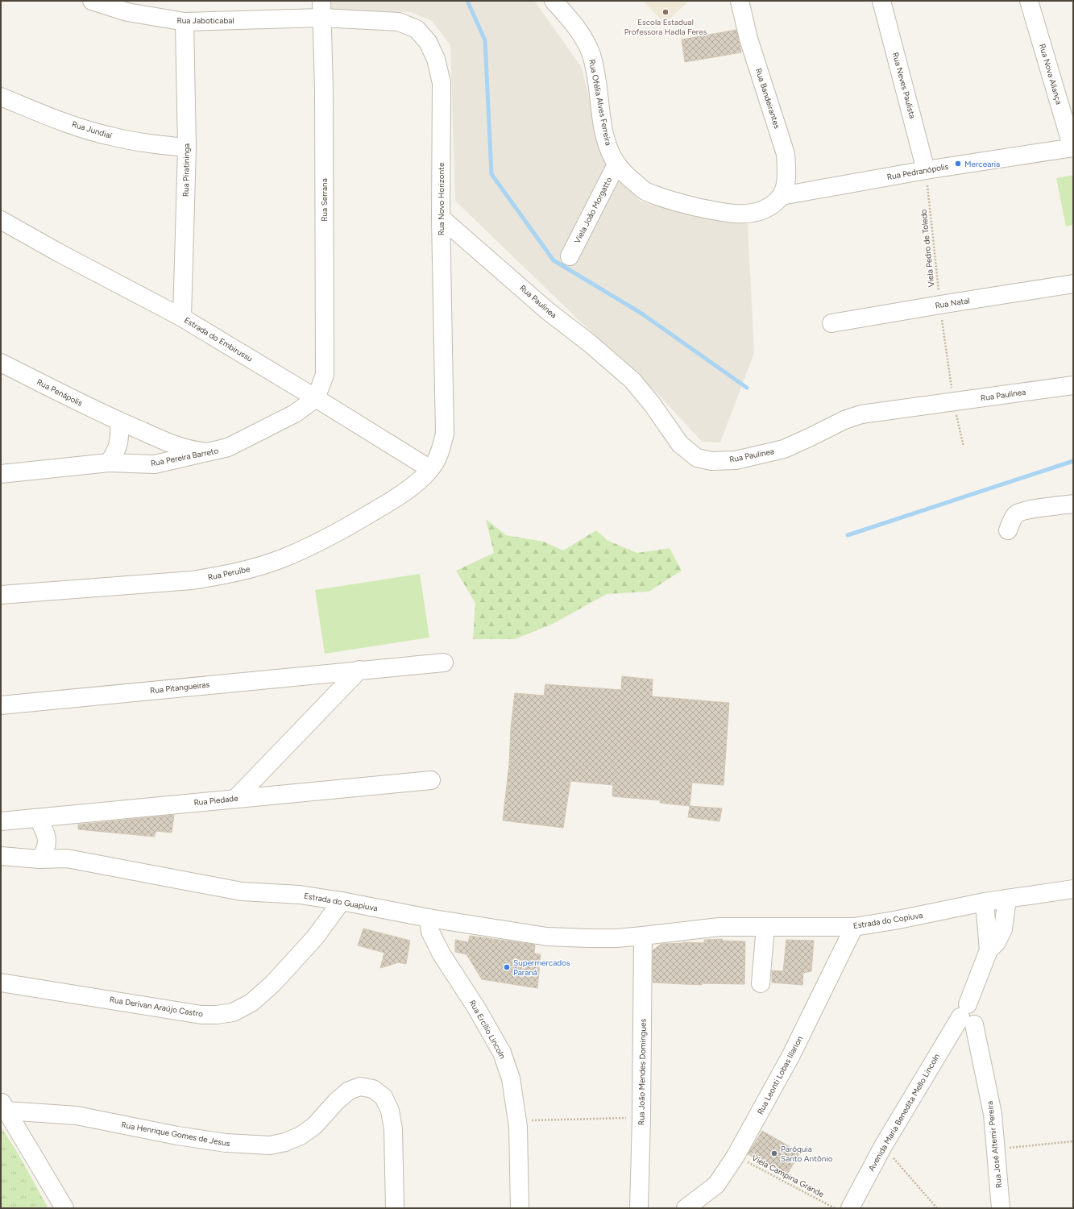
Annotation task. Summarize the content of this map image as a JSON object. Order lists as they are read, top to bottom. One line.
{"streets":{"street":["Rua Jaboticabal","Rua Nova Aliança","Rua Neves Paulista","Rua Bandeirantes","Rua Ofélia Alves Ferreira","Rua Jundiaí","Rua Piratininga","Rua Pedranópolis","Rua Novo Horizonte","Rua Serrana","Viela João Morgatto","Rua Paulinea","Rua Natal","Estrada do Embirussu","Rua Penápolis","Rua Pereira Barreto","Rua Peruíbe","Rua Pitangueiras","Rua Piedade","Estrada do Guapiuva","Estrada do Copiuva","Rua Derivan Araújo Castro","Rua Ercílio Lincoln","Rua João Mendes Domingues","Rua Leonti Lobas Illarion","Avenida Maria Benedita Mello Lincoln","Rua Henrique Gomes de Jesus","Rua José Altemir Pereira"],"path":["Viela Pedro de Toledo","Viela Campina Grande"]},"crossings":[["Rua Jaboticabal","Rua Piratininga"],["Rua Jaboticabal","Rua Novo Horizonte"],["Rua Jaboticabal","Rua Serrana"],["Rua Nova Aliança","Rua Pedranópolis"],["Rua Neves Paulista","Rua Pedranópolis"],["Rua Neves Paulista","Viela Pedro de Toledo"],["Rua Bandeirantes","Rua Ofélia Alves Ferreira"],["Rua Bandeirantes","Rua Pedranópolis"],["Rua Ofélia Alves Ferreira","Rua Pedranópolis"],["Rua Ofélia Alves Ferreira","Viela João Morgatto"],["Rua Jundiaí","Rua Piratininga"],["Rua Piratininga","Estrada do Embirussu"],["Rua Pedranópolis","Viela Pedro de Toledo"],["Rua Novo Horizonte","Rua Serrana"],["Rua Novo Horizonte","Rua Paulinea"],["Rua Novo Horizonte","Estrada do Embirussu"],["Rua Novo Horizonte","Rua Peruíbe"],["Rua Serrana","Estrada do Embirussu"],["Rua Serrana","Rua Pereira Barreto"],["Viela Pedro de Toledo","Rua Paulinea"],["Viela Pedro de Toledo","Rua Natal"],["Estrada do Embirussu","Rua Pereira Barreto"],["Estrada do Embirussu","Rua Peruíbe"],["Rua Penápolis","Rua Pereira Barreto"],["Estrada do Guapiuva","Estrada do Copiuva"],["Estrada do Guapiuva","Rua Derivan Araújo Castro"],["Estrada do Guapiuva","Rua Ercílio Lincoln"],["Estrada do Guapiuva","Rua João Mendes Domingues"],["Estrada do Copiuva","Rua João Mendes Domingues"],["Estrada do Copiuva","Rua Leonti Lobas Illarion"],["Rua Leonti Lobas Illarion","Viela Campina Grande"],["Avenida Maria Benedita Mello Lincoln","Rua José Altemir Pereira"]],"places":["Escola Estadual Professora Hadla Feres","Mercearia","Supermercados Paraná","Paróquia Santo Antônio"]}
